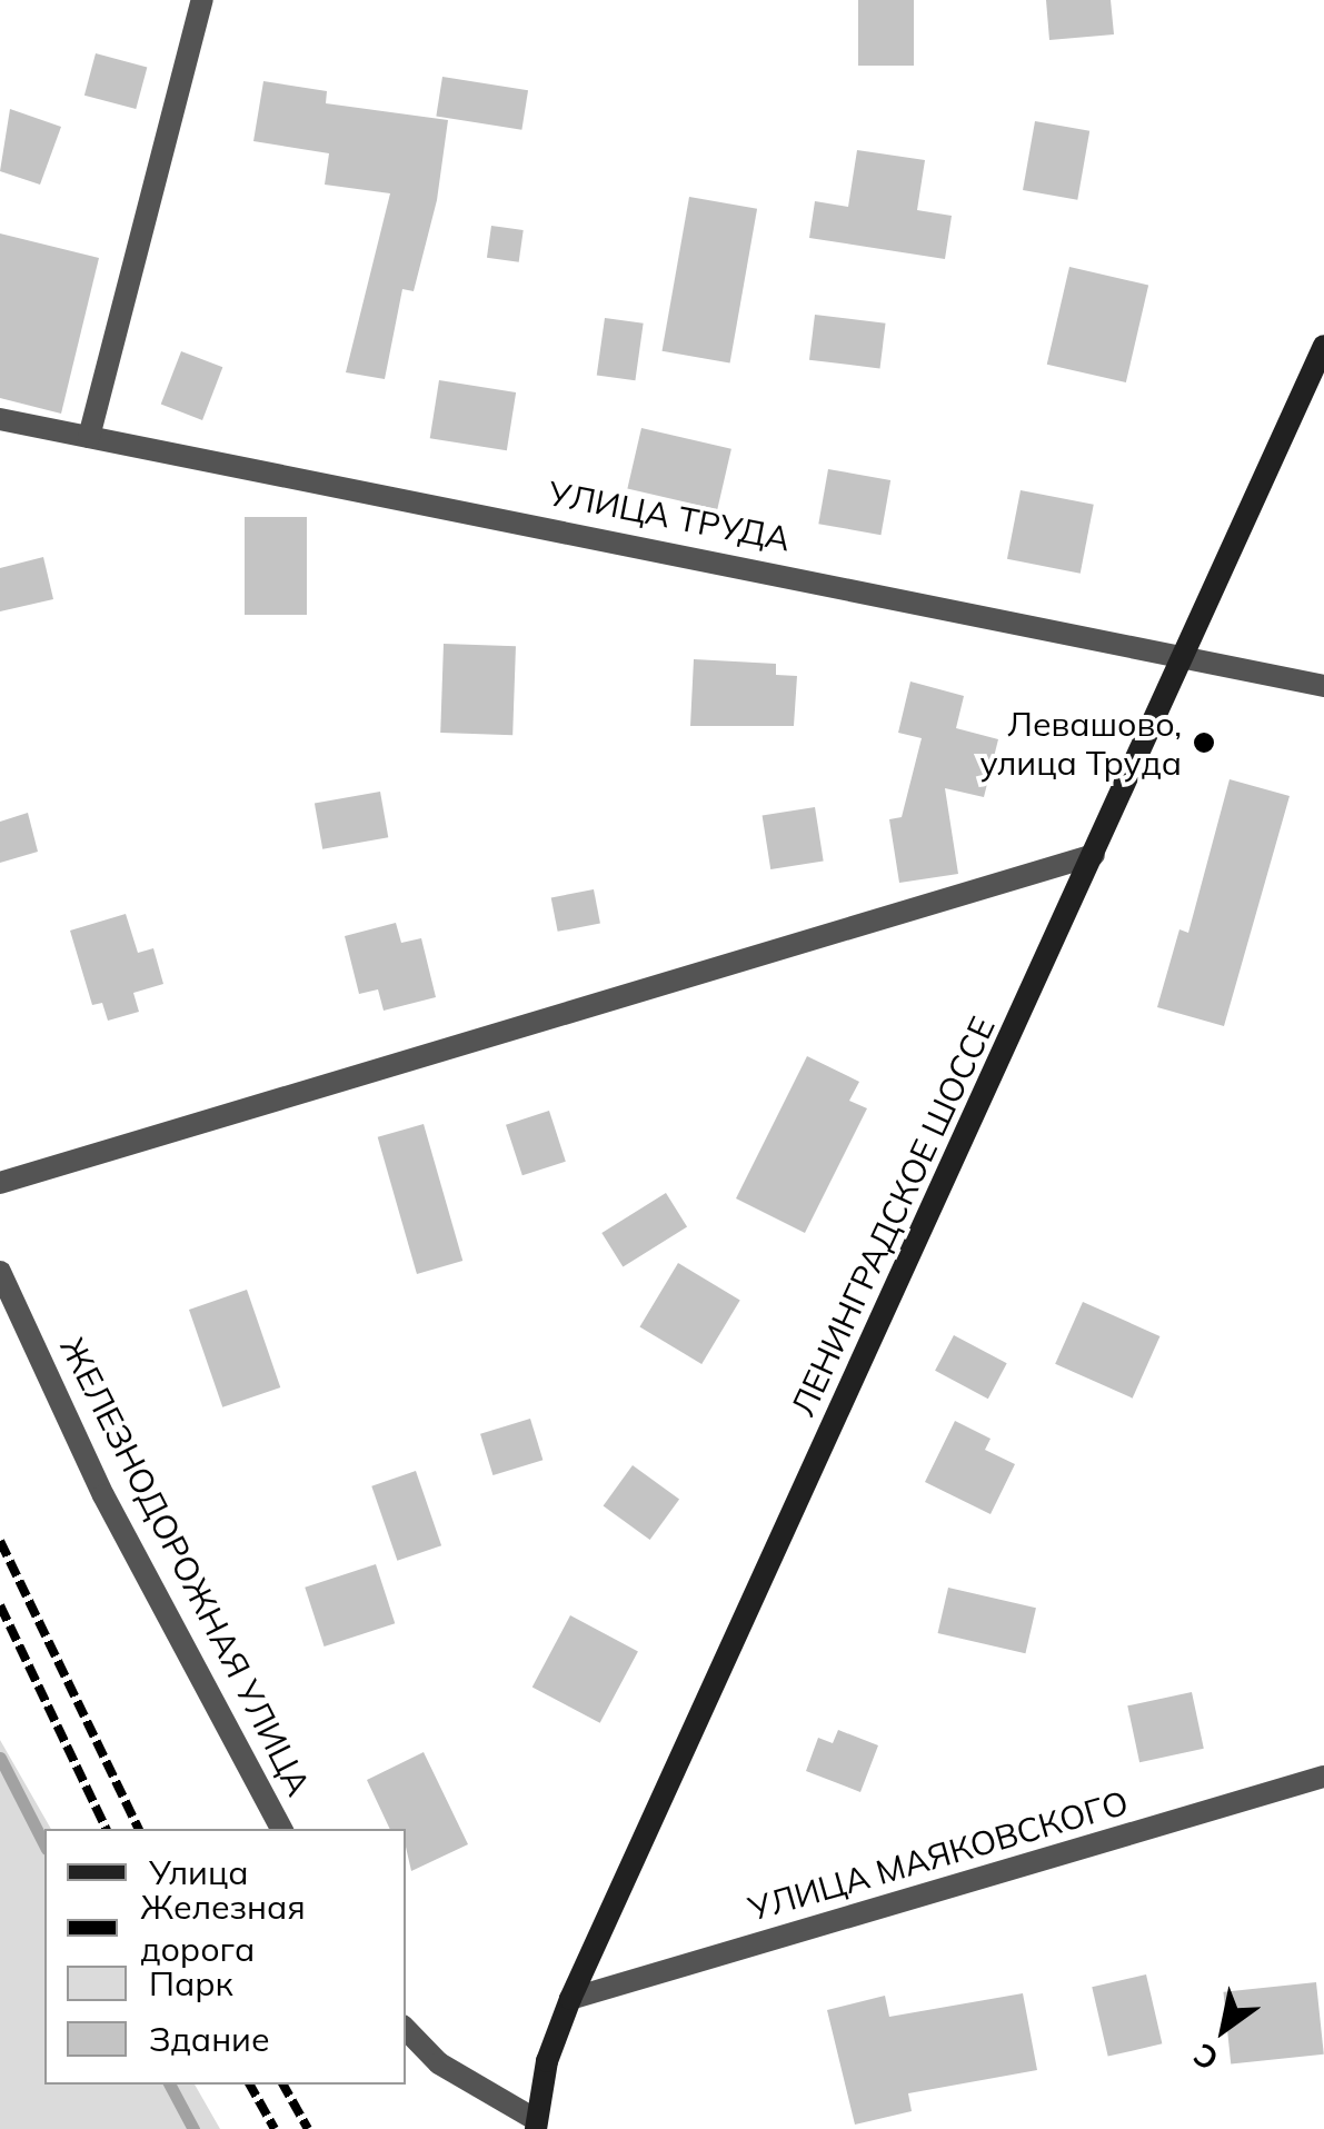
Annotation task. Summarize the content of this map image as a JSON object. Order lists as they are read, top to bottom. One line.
{"streets":{"street":["УЛИЦА ТРУДА","ЛЕНИНГРАДСКОЕ ШОССЕ","ЖЕЛЕЗНОДОРОЖНАЯ УЛИЦА","УЛИЦА МАЯКОВСКОГО"]},"crossings":[["УЛИЦА ТРУДА","ЛЕНИНГРАДСКОЕ ШОССЕ"],["ЛЕНИНГРАДСКОЕ ШОССЕ","УЛИЦА МАЯКОВСКОГО"]],"places":["Левашово, улица Труда"],"legend":["Улица","Железная дорога","Парк","Здание"],"north":"bottom left"}
